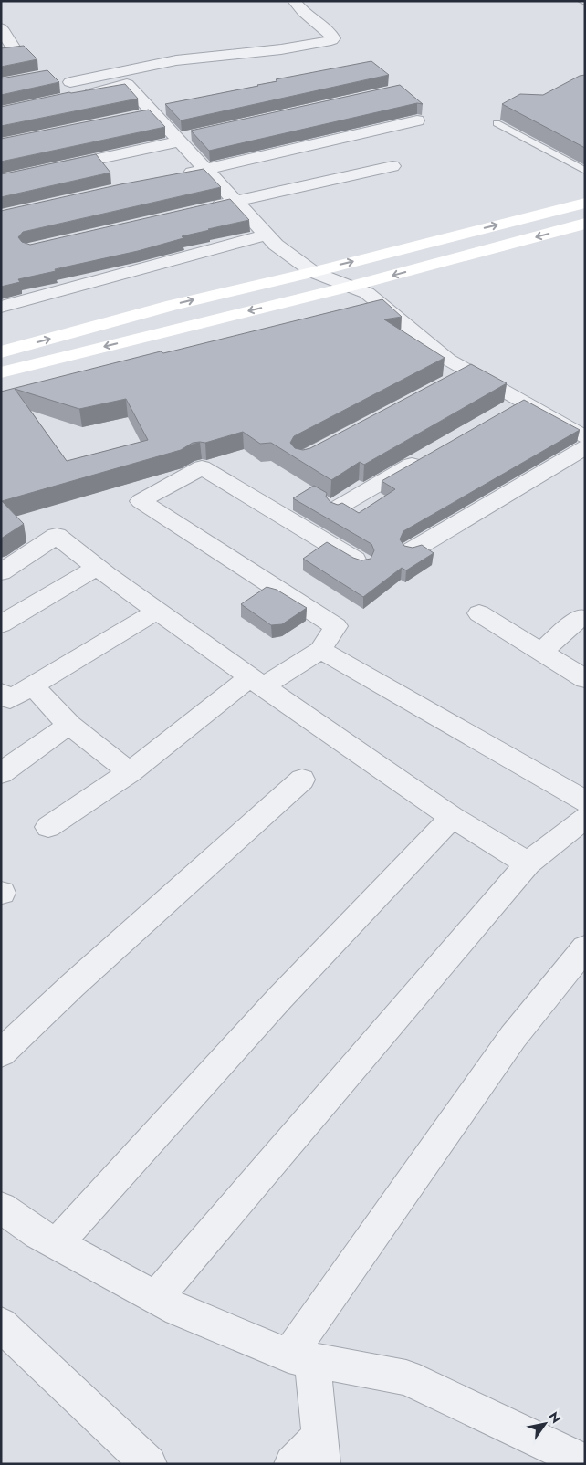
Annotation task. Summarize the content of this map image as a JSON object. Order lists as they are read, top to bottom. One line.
{"north":"top right"}
